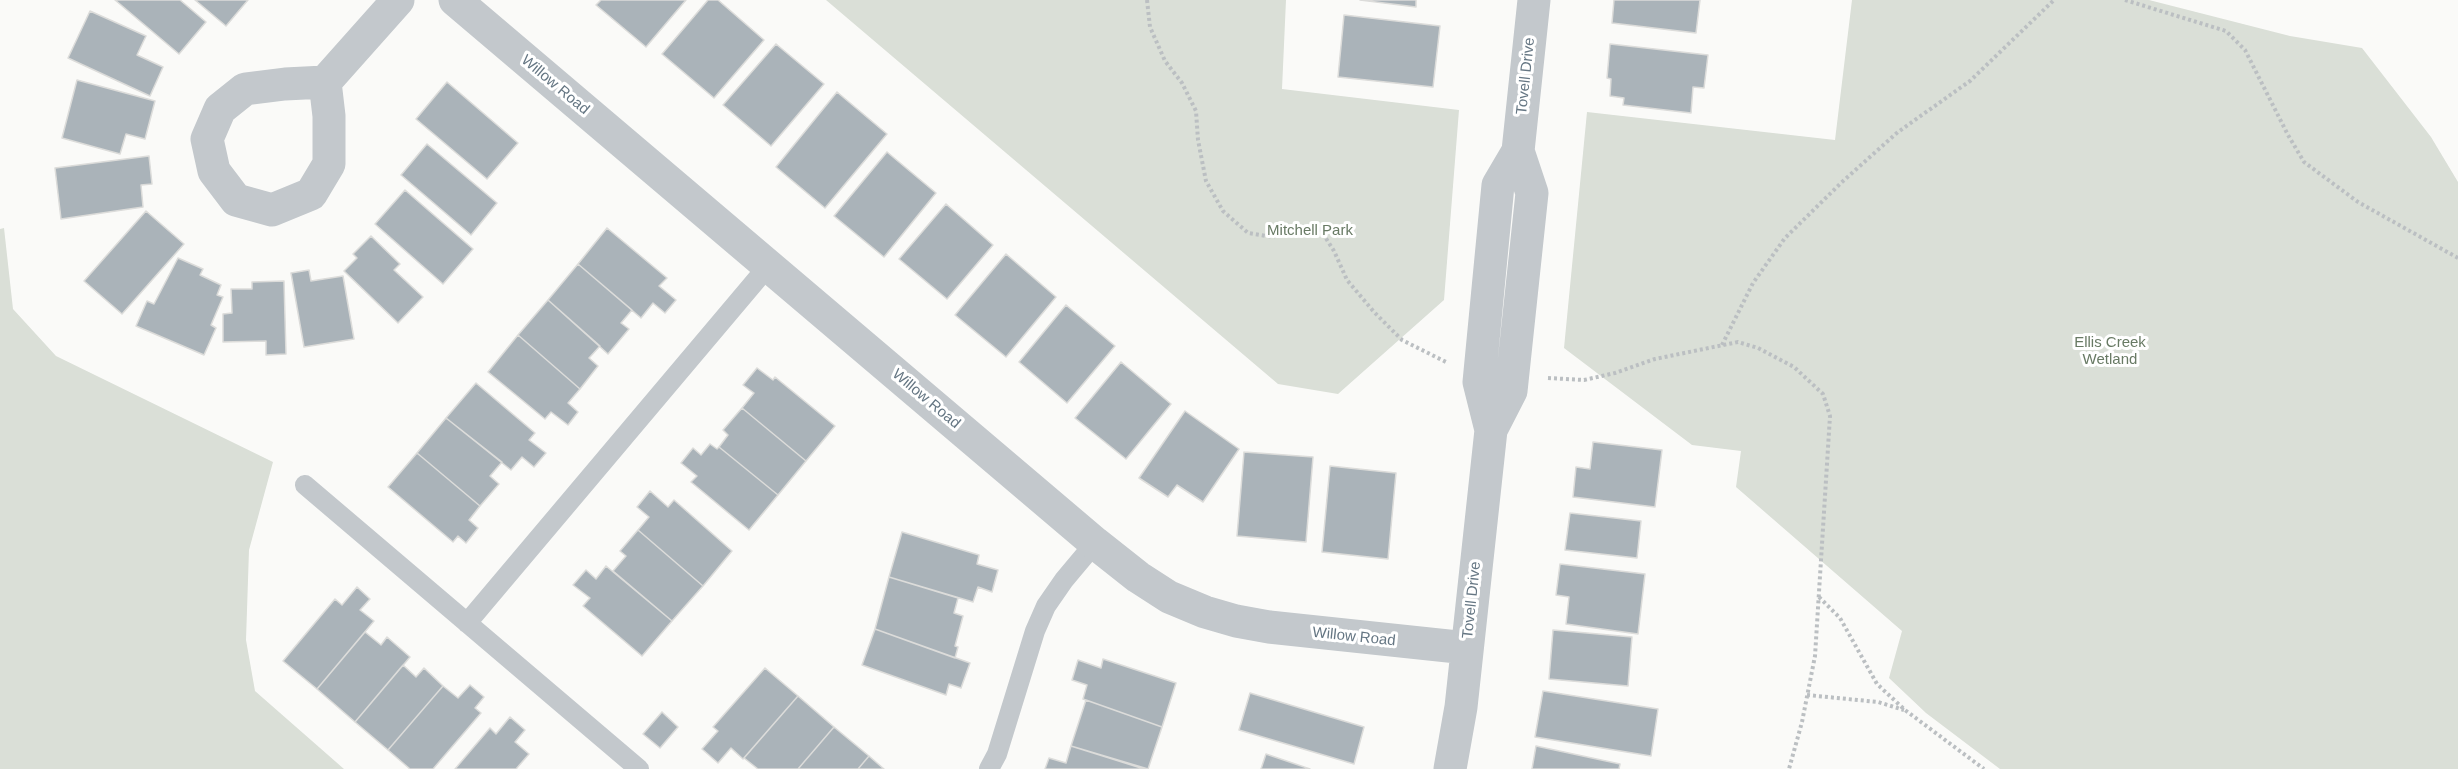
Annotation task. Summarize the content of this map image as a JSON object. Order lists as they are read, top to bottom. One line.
{"streets":{"street":["Tovell Drive","Willow Road"]},"crossings":[["Tovell Drive","Willow Road"]],"parks":["Mitchell Park","Ellis Creek Wetland"]}
